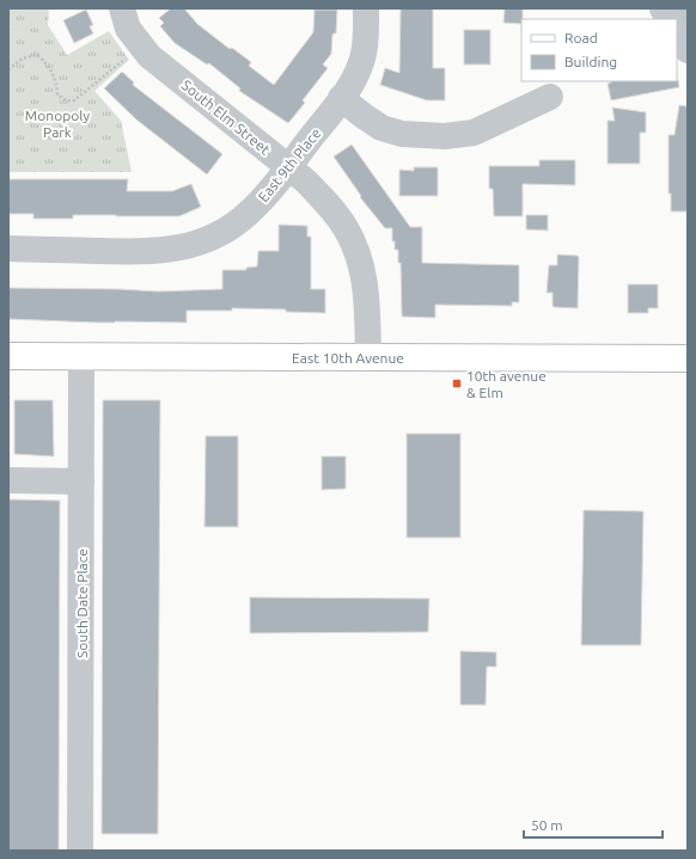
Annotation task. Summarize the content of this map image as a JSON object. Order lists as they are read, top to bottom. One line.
{"streets":{"main road":["East 10th Avenue"],"street":["South Elm Street","East 9th Place","South Date Place"]},"crossings":[["South Elm Street","East 9th Place"],["South Elm Street","East 10th Avenue"],["East 10th Avenue","South Date Place"]],"parks":["Monopoly Park"],"places":{"transit":["10th avenue & Elm"]},"legend":["Road","Building"],"scale_bar":"50 m"}
